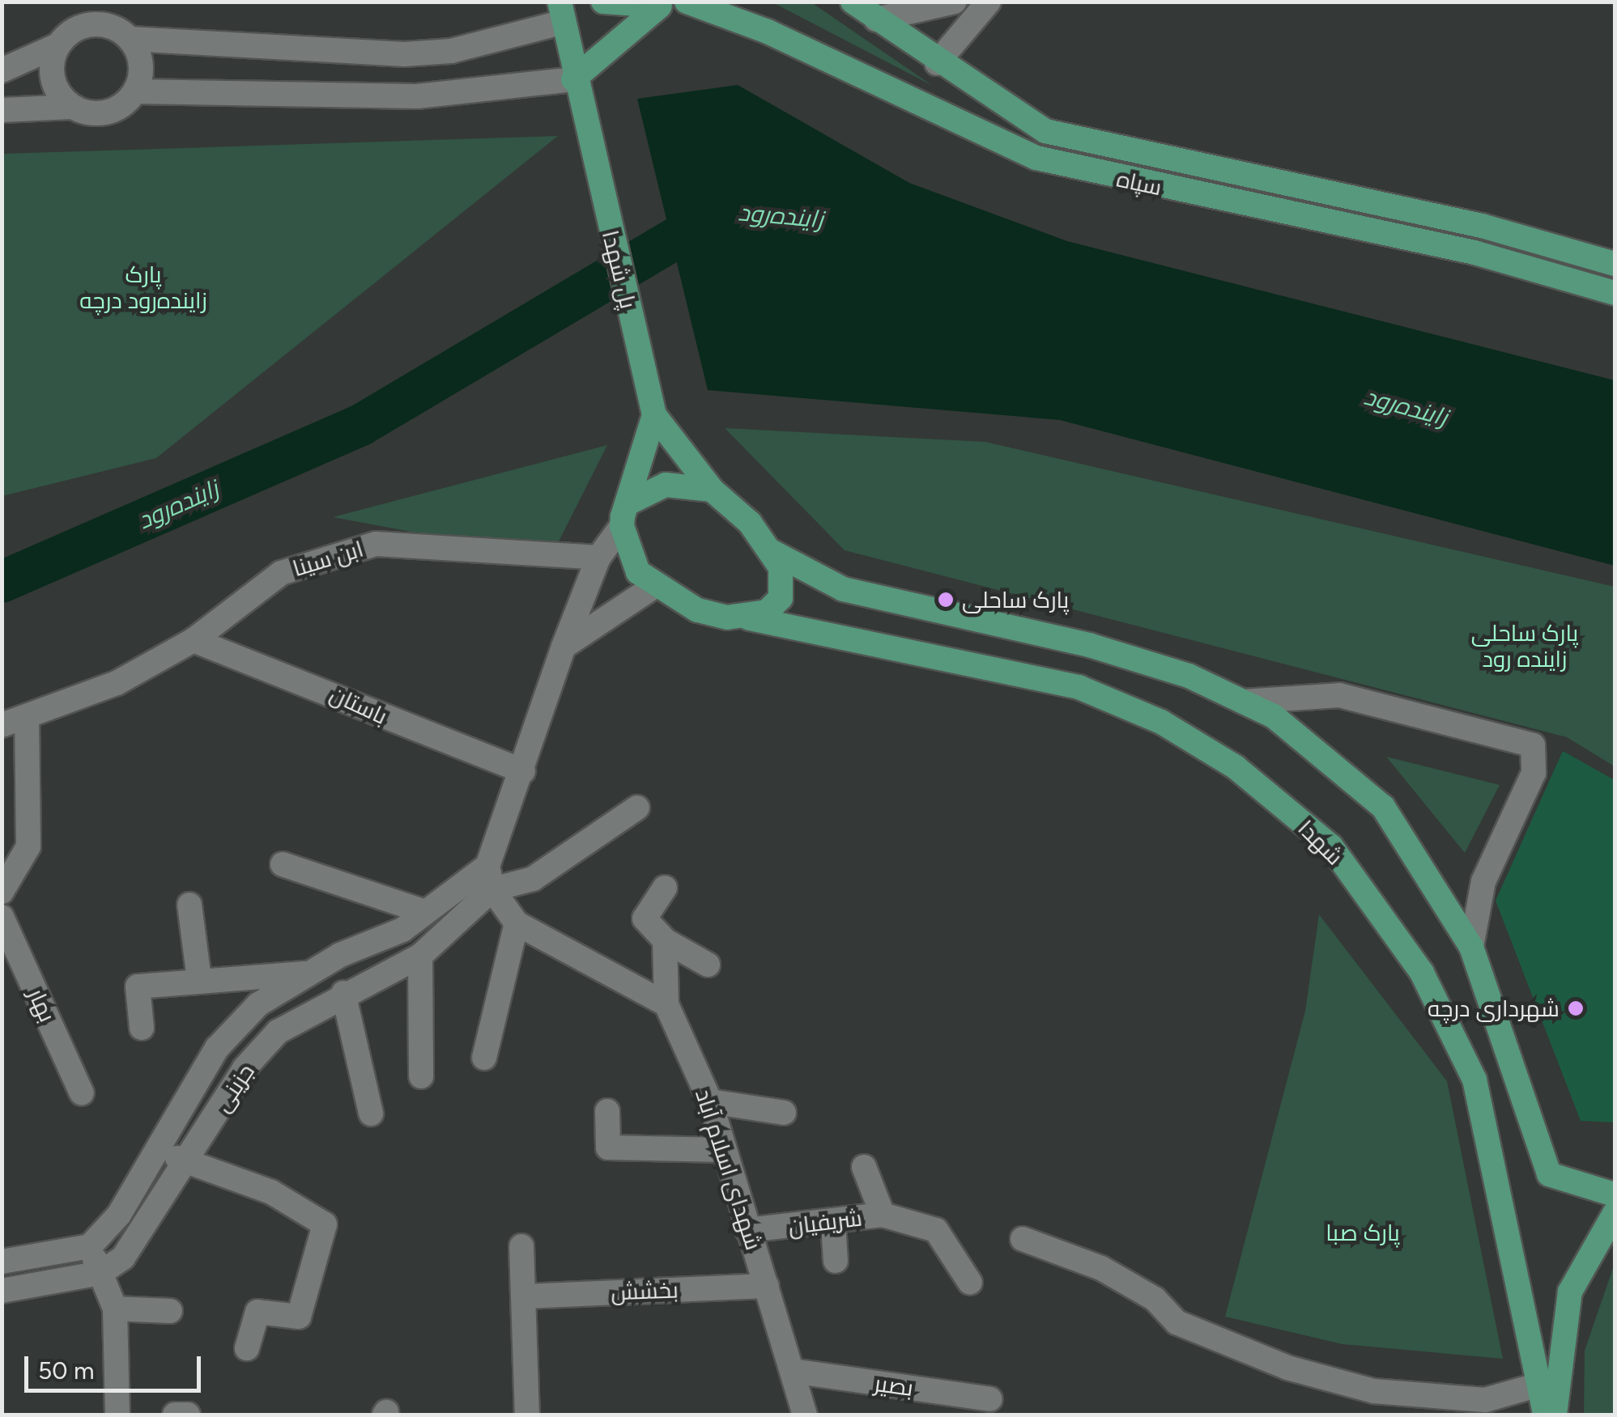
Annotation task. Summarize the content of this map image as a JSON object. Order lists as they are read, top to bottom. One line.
{"streets":{"main road":["سپاه","پل شهدا","شهدا"],"street":["ابن سینا","باستان","بهار","جزینی","شهدای اسلام آباد","شریفیان","بخشش","بصیر"]},"crossings":[["ابن سینا","باستان"],["شهدای اسلام آباد","شریفیان"],["شهدای اسلام آباد","بخشش"],["شهدای اسلام آباد","بصیر"]],"water":["زاینده‌رود"],"parks":["پارک زاینده‌رود درچه","پارک ساحلی زاینده رود","پارک صبا"],"places":["پارک ساحلی","شهرداری درچه"],"scale_bar":"50 m"}
